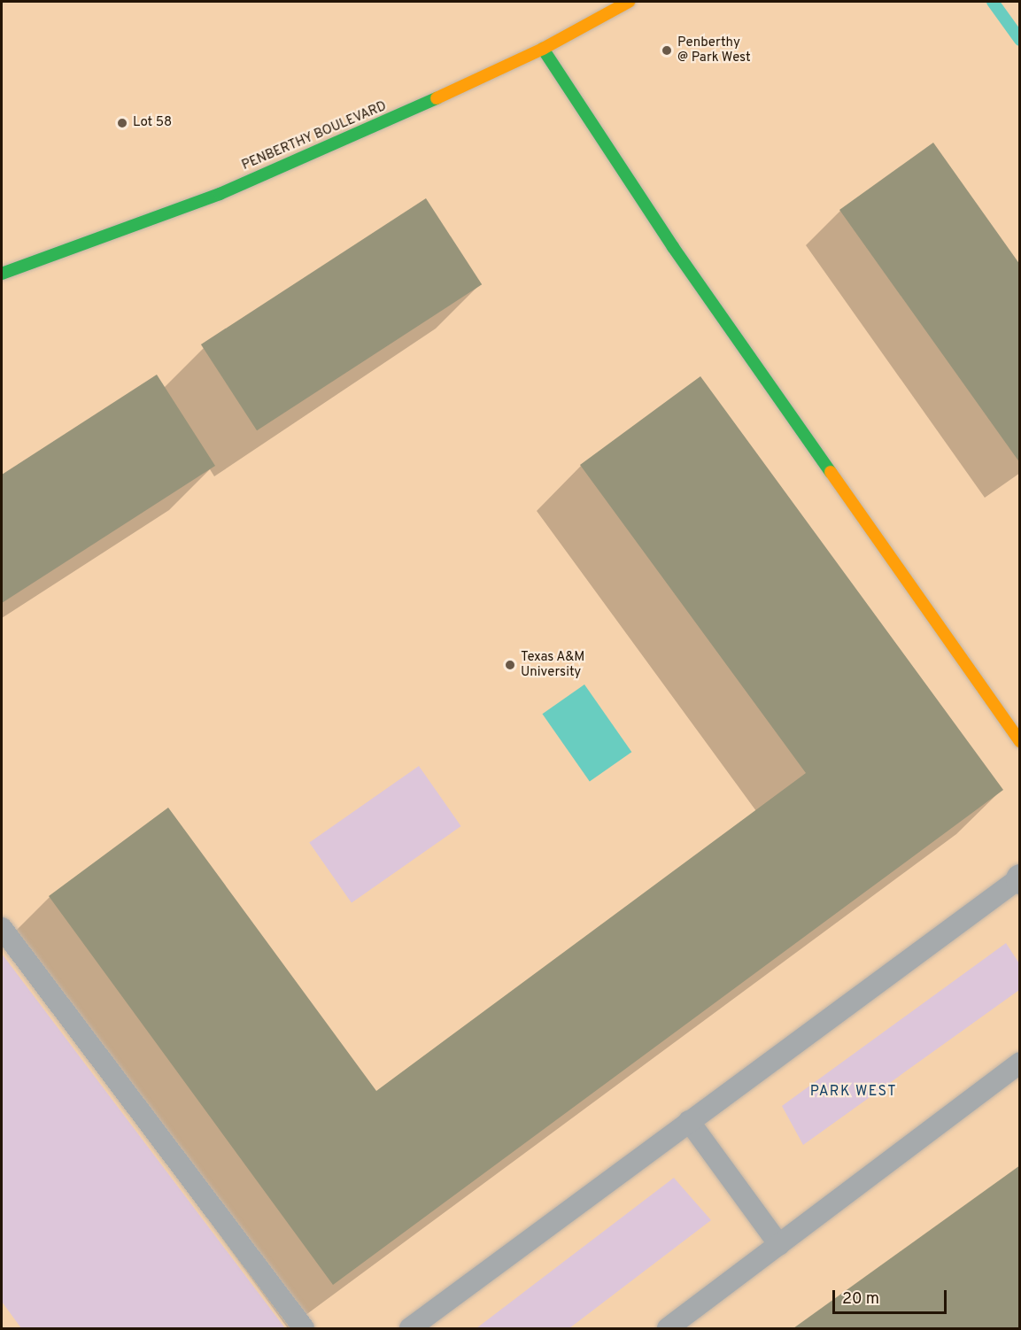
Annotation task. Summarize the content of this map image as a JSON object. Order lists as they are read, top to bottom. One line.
{"streets":{"street":["PENBERTHY BOULEVARD"]},"districts":["PARK WEST"],"places":["Penberthy @ Park West","Lot 58","Texas A&M University"],"scale_bar":"20 m"}
